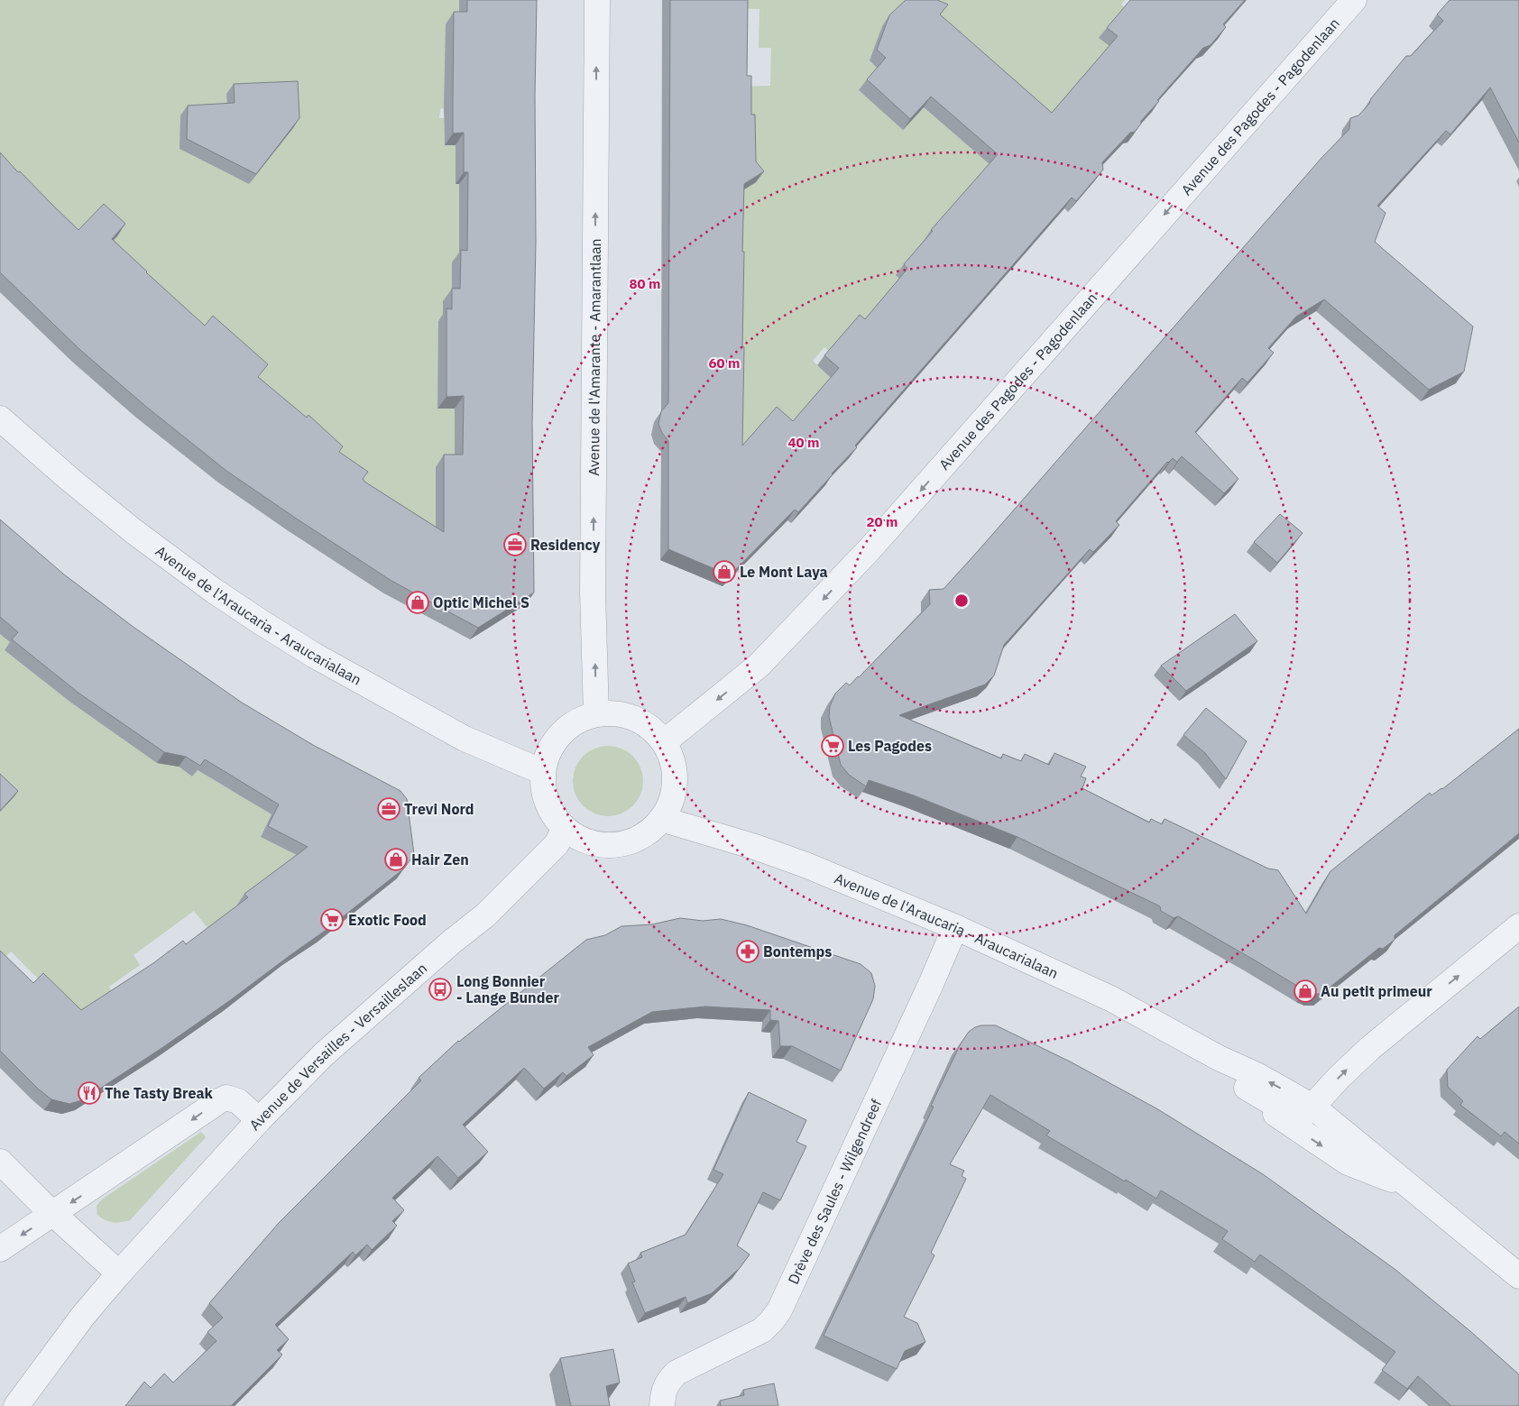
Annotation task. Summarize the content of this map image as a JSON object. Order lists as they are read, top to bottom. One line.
{"streets":{"street":["Avenue des Pagodes - Pagodenlaan","Avenue de l'Amarante - Amarantlaan","Avenue de l'Araucaria - Araucarialaan","Avenue de Versailles - Versailleslaan","Drève des Saules - Wilgendreef"]},"crossings":[["Avenue des Pagodes - Pagodenlaan","Avenue de l'Amarante - Amarantlaan"],["Avenue des Pagodes - Pagodenlaan","Avenue de l'Araucaria - Araucarialaan"],["Avenue des Pagodes - Pagodenlaan","Avenue de Versailles - Versailleslaan"],["Avenue de l'Amarante - Amarantlaan","Avenue de l'Araucaria - Araucarialaan"],["Avenue de l'Amarante - Amarantlaan","Avenue de Versailles - Versailleslaan"],["Avenue de l'Araucaria - Araucarialaan","Avenue de Versailles - Versailleslaan"],["Avenue de l'Araucaria - Araucarialaan","Drève des Saules - Wilgendreef"]],"one_way":["Avenue des Pagodes - Pagodenlaan","Avenue de l'Amarante - Amarantlaan"],"places":{"office":["Residency","Trevi Nord"],"shop":["Le Mont Laya","Optic Michel S","Hair Zen","Au petit primeur"],"supermarket":["Les Pagodes","Exotic Food"],"pharmacy":["Bontemps"],"bus stop":["Long Bonnier - Lange Bunder"],"restaurant":["The Tasty Break"]},"rings":["80 m","60 m","40 m","20 m"]}
